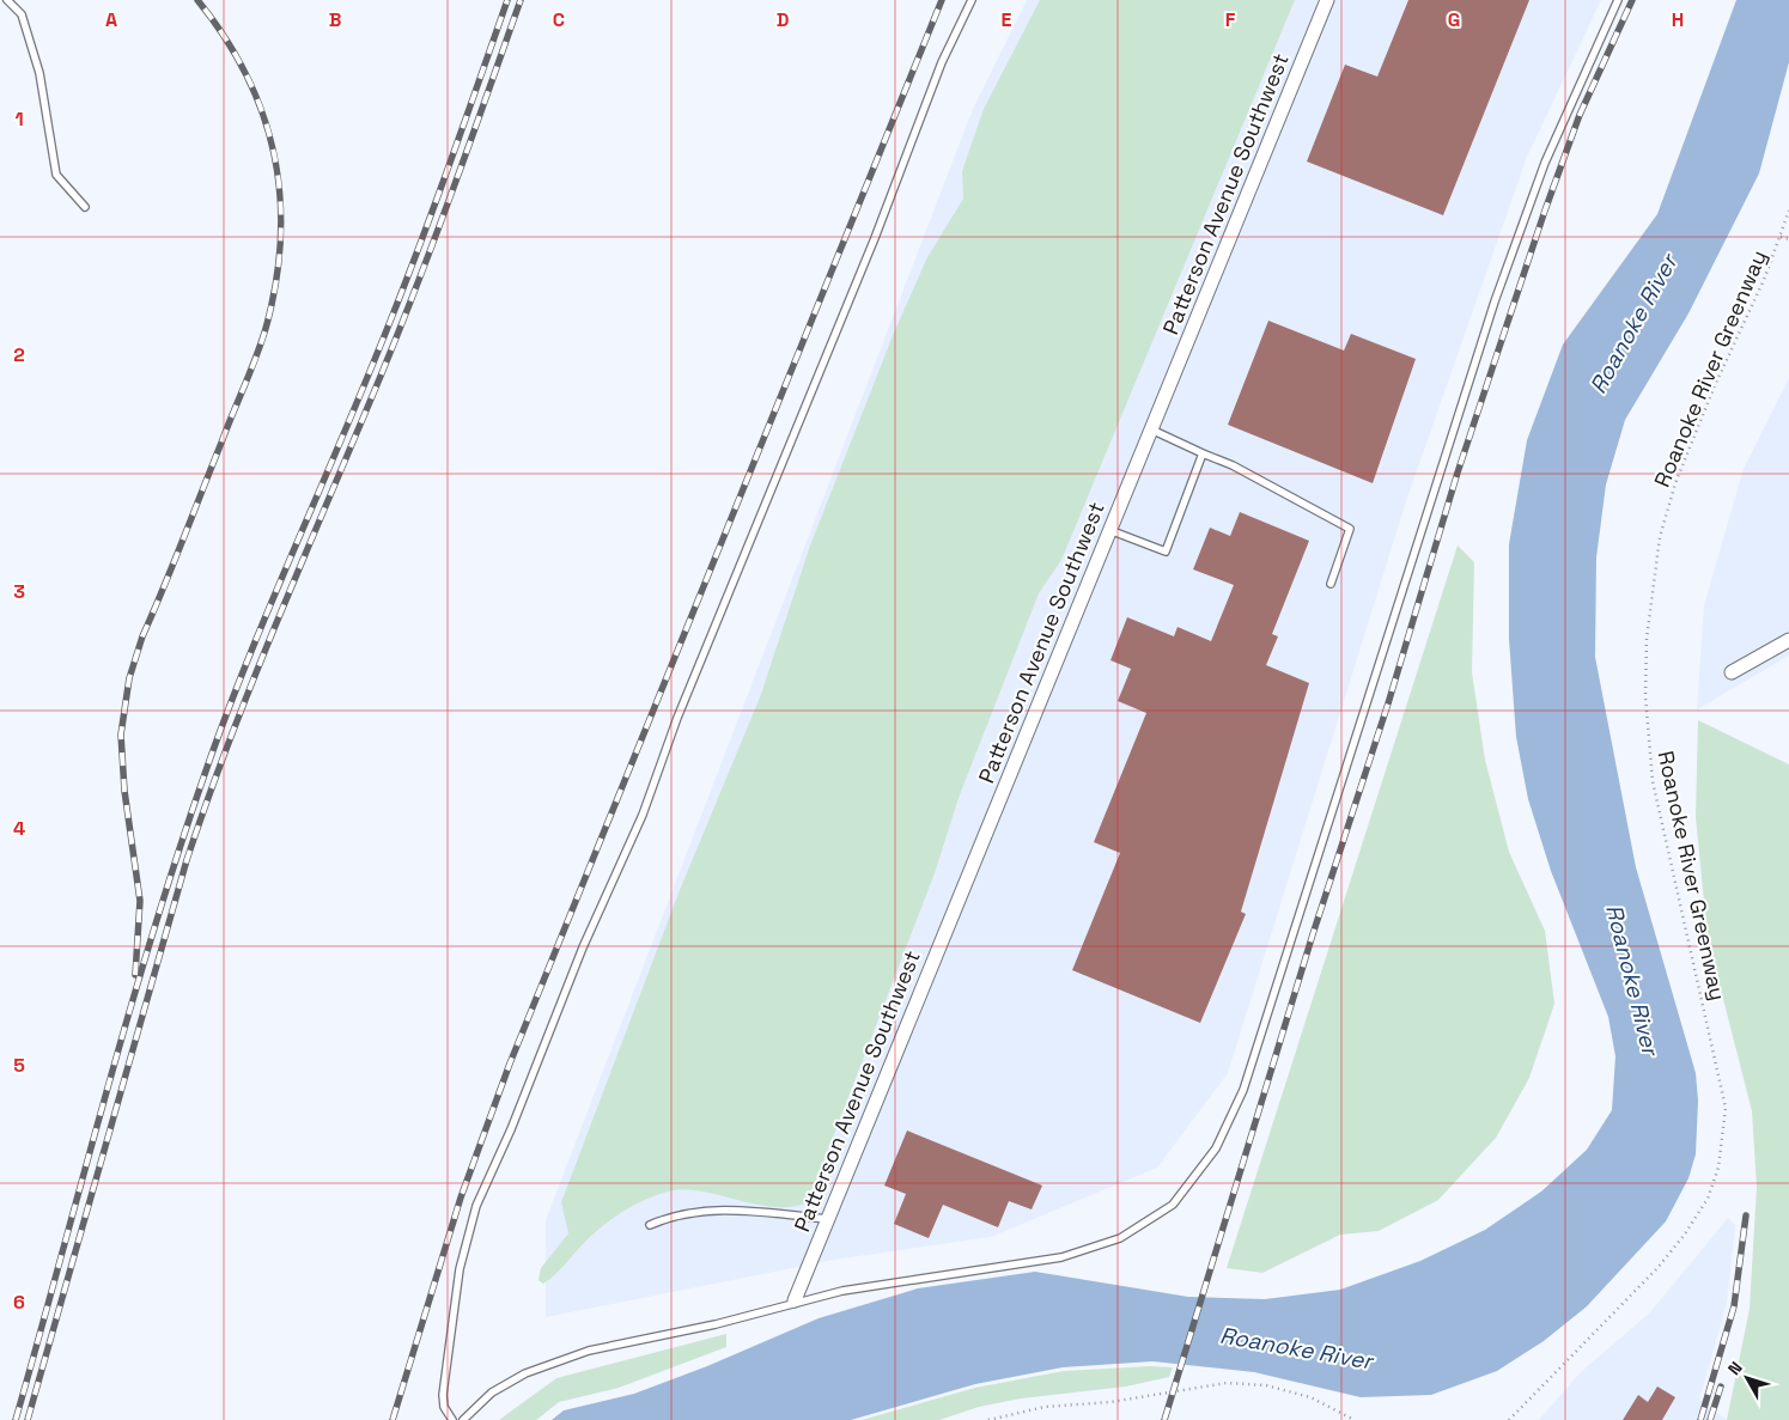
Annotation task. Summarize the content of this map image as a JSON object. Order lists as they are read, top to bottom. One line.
{"streets":{"street":["Patterson Avenue Southwest"],"path":["Roanoke River Greenway"]},"water":["Roanoke River"],"north":"top left","grid":{"columns":["A","B","C","D","E","F","G","H"],"rows":["1","2","3","4","5","6"]}}
